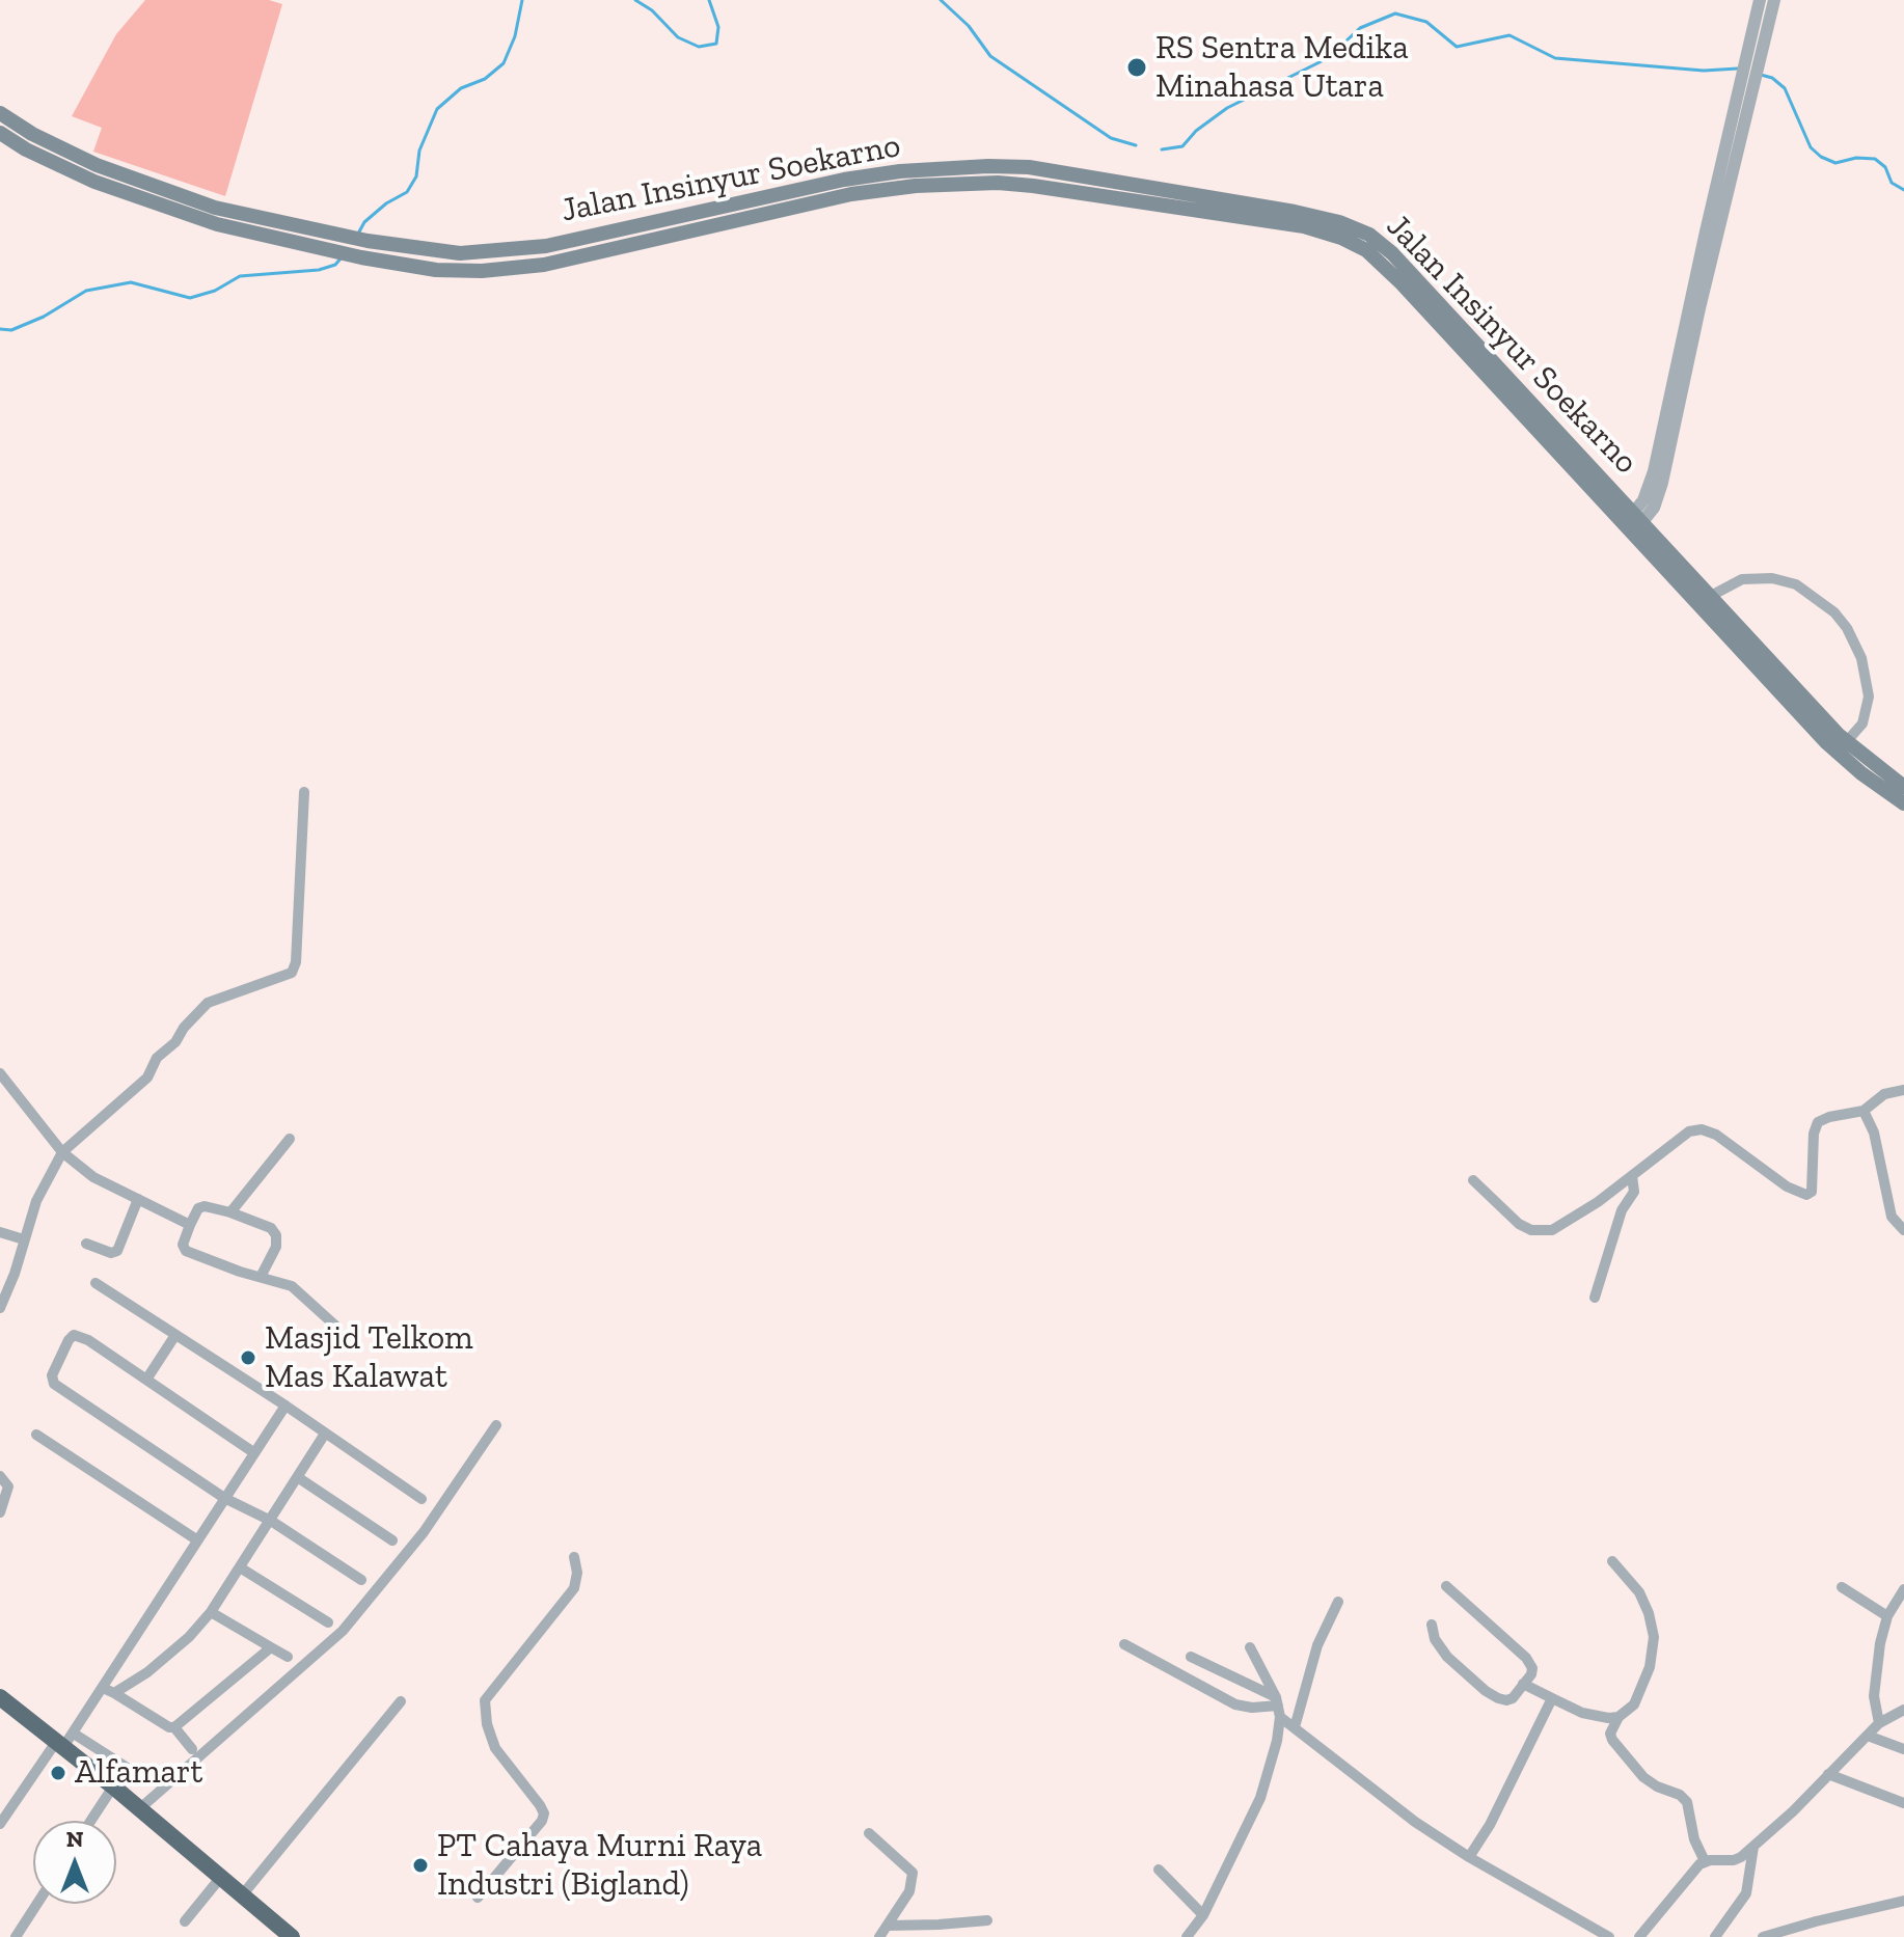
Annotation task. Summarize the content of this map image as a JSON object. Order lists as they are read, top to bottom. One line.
{"streets":{"main road":["Jalan Insinyur Soekarno"]},"places":["RS Sentra Medika Minahasa Utara","Masjid Telkom Mas Kalawat","Alfamart","PT Cahaya Murni Raya Industri (Bigland)"],"north":"top"}
